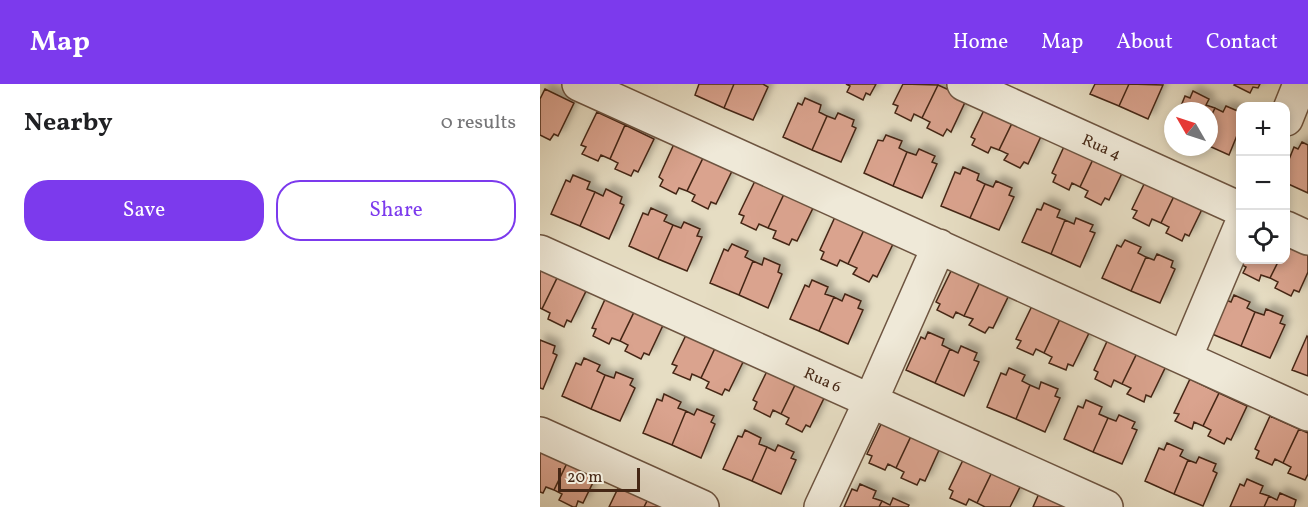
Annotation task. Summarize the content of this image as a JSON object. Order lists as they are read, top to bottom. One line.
{"streets":{"street":["Rua 4","Rua 6"]},"scale_bar":"20 m","north":"top left","page":{"header":"Map","nav":["Home","Map","About","Contact"],"heading":["Nearby","0 results"],"map_buttons":["+","−"],"buttons":["Save","Share"],"scale":"20 m"}}
